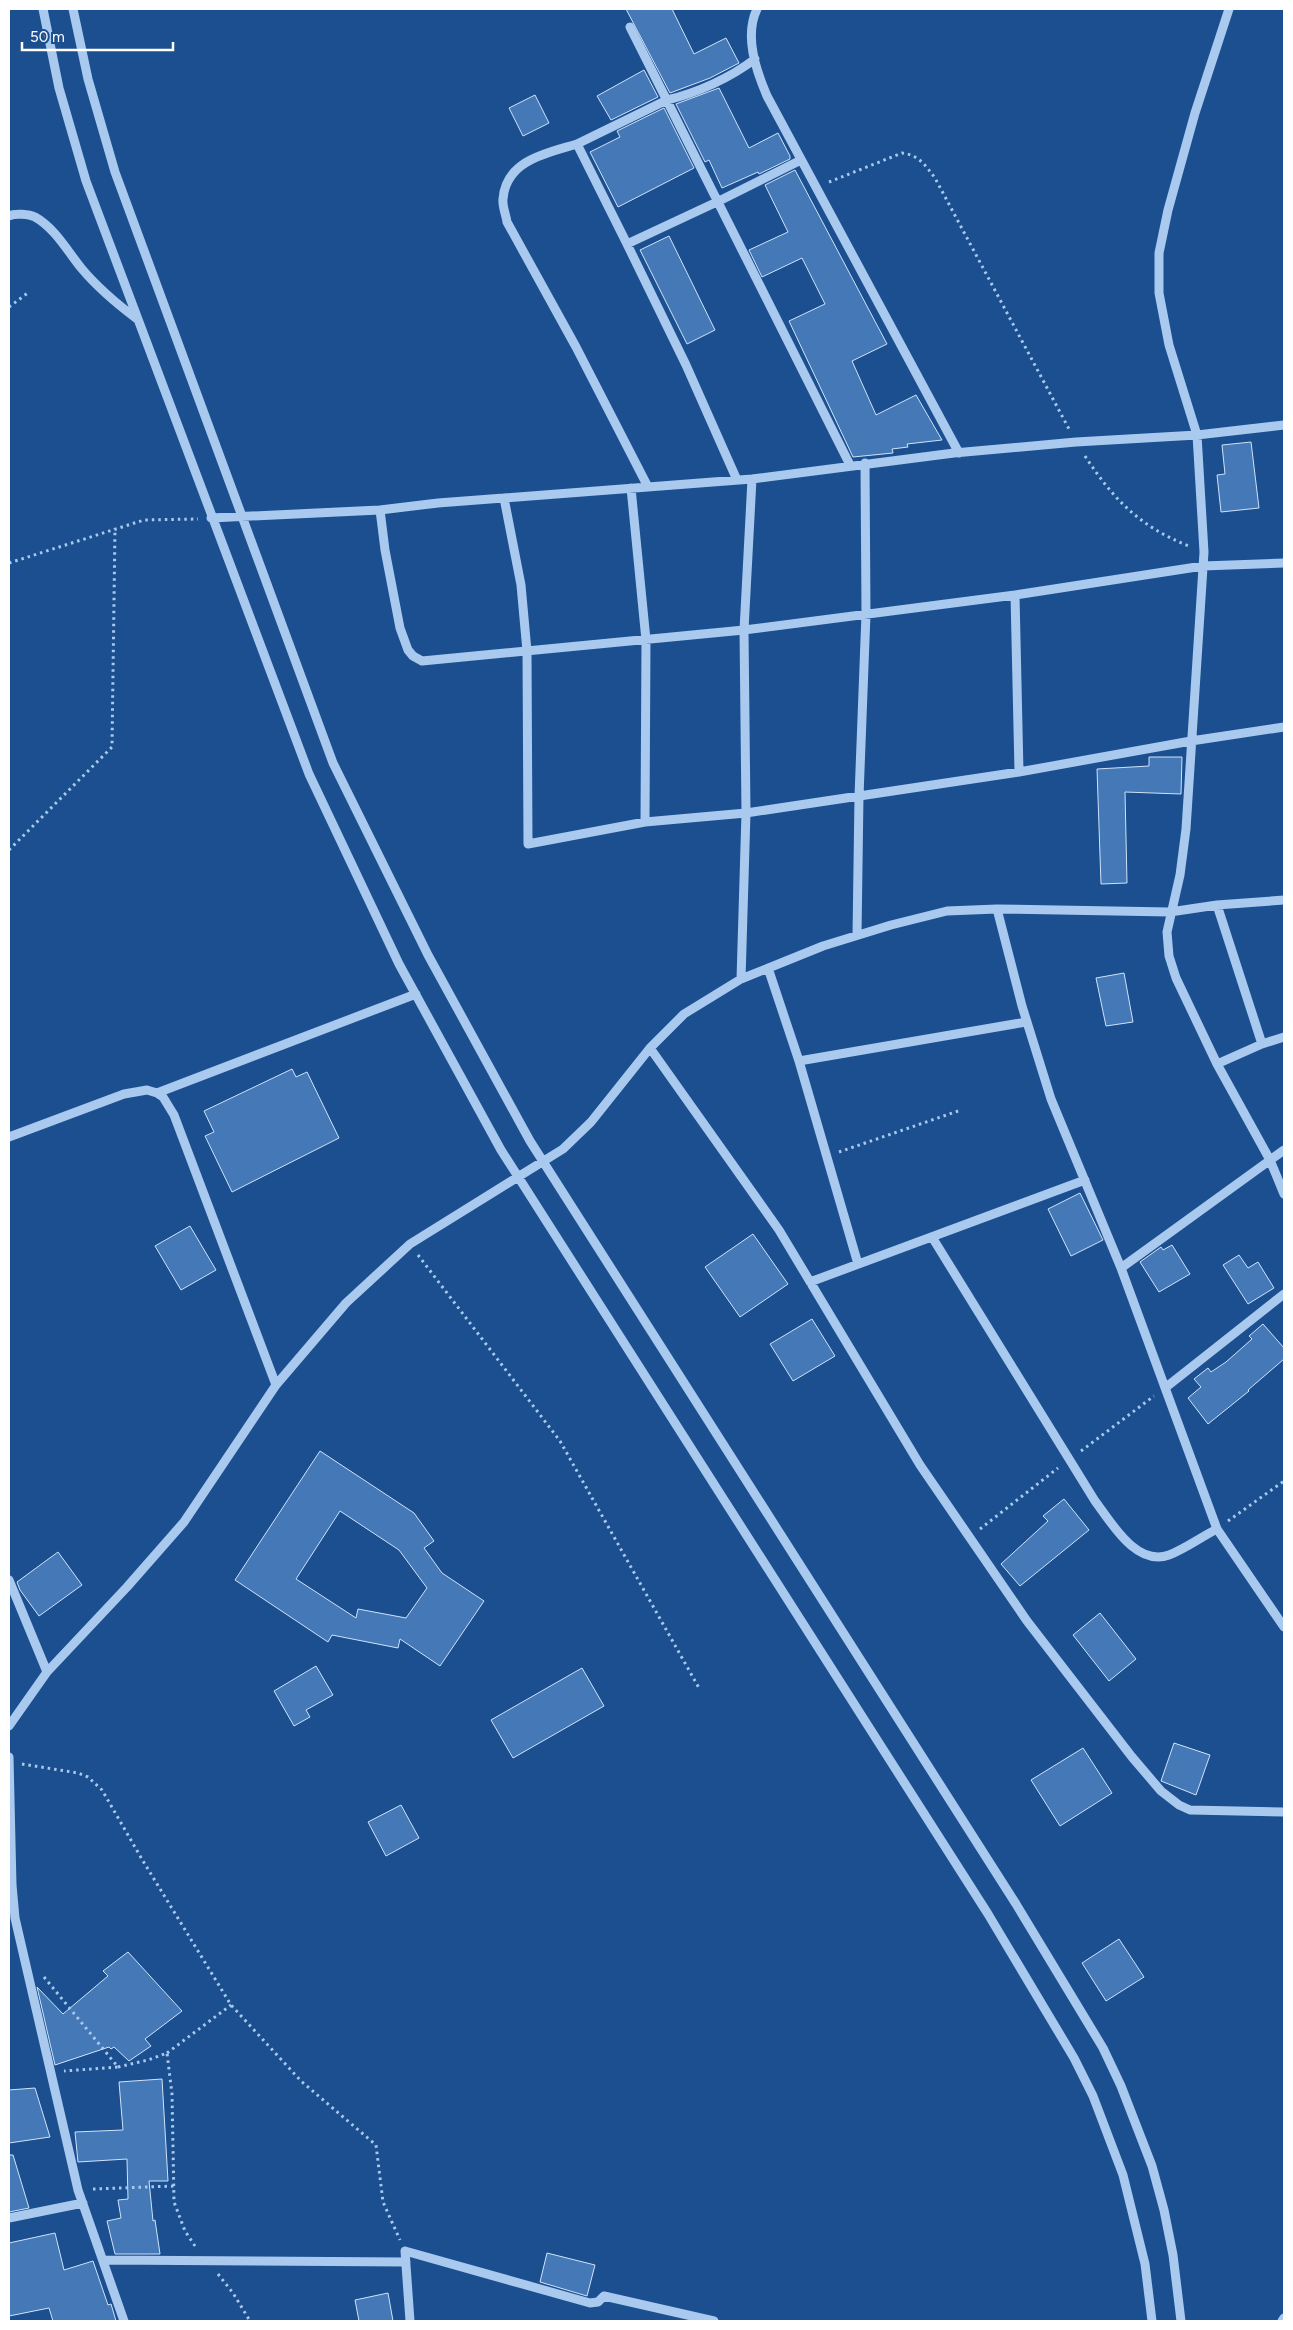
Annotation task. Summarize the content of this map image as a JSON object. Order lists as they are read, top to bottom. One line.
{"scale_bar":"50 m"}
